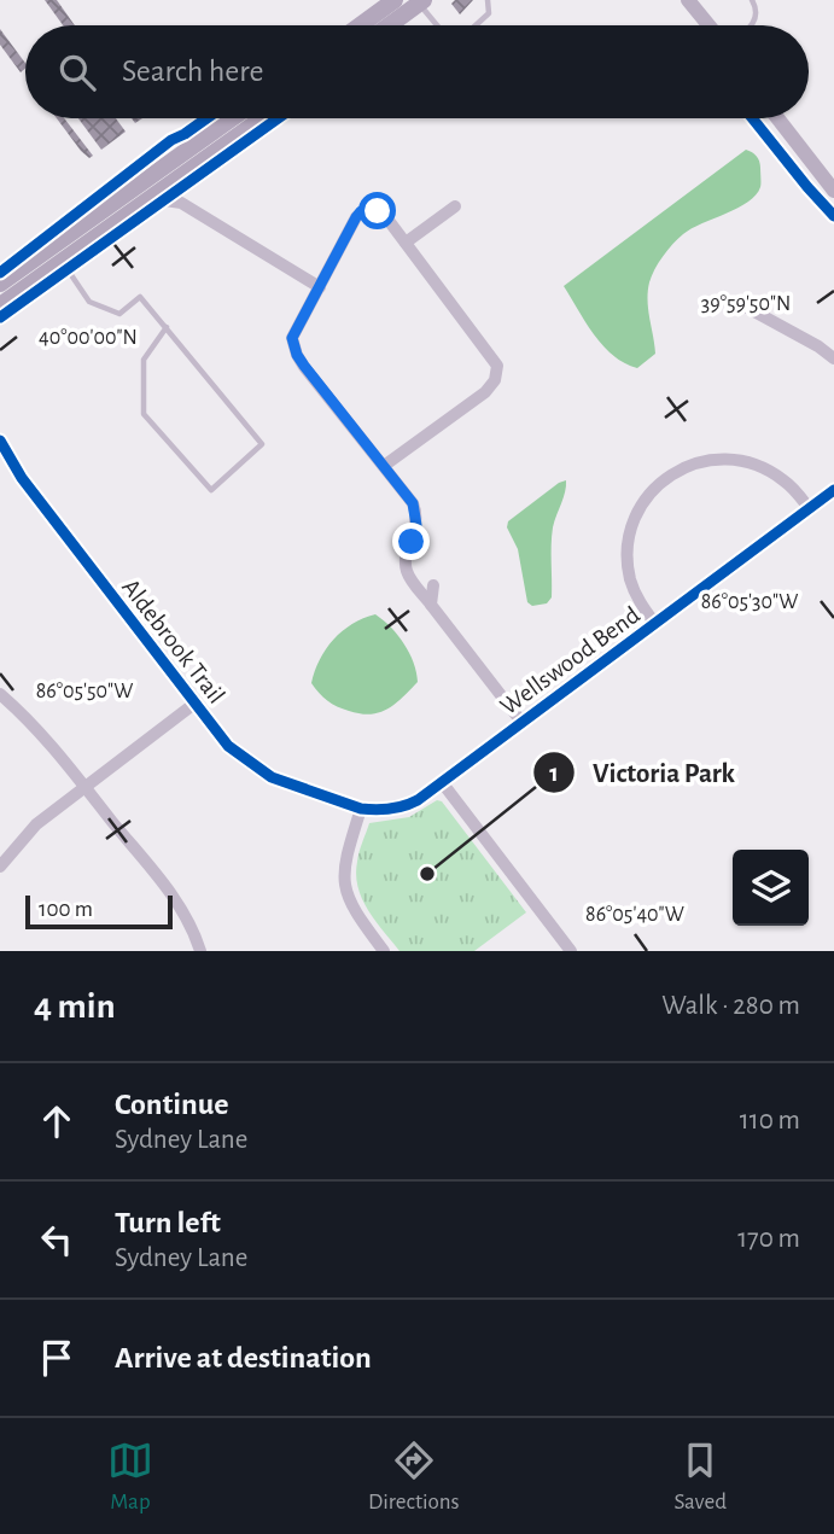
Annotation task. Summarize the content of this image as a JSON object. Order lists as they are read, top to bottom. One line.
{"streets":{"street":["Aldebrook Trail","Wellswood Bend"]},"crossings":[["Aldebrook Trail","Wellswood Bend"]],"places":["Victoria Park"],"scale_bar":"100 m","page":{"search":"Search here","scale":"100 m","heading":["4 min","Walk · 280 m"],"list":[["Continue","Sydney Lane","110 m"],["Turn left","Sydney Lane","170 m"],"Arrive at destination"],"nav":["Map","Directions","Saved"]},"coordinates":["39°59'50\"N","40°00'00\"N","86°05'30\"W","86°05'50\"W","86°05'40\"W"]}
